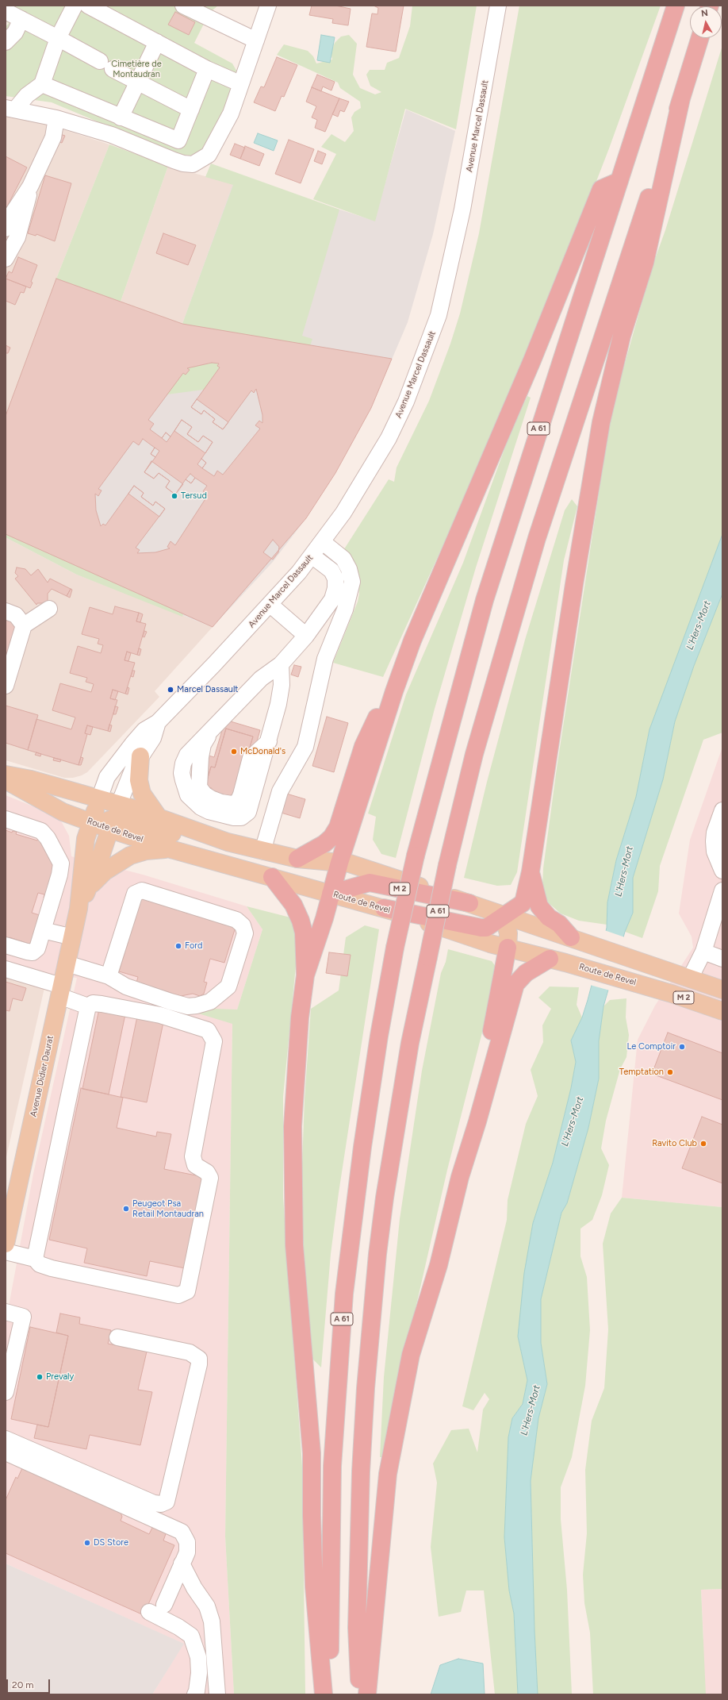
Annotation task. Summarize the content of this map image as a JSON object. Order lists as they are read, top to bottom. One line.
{"streets":{"highway":["A 61","M 2"],"main road":["Route de Revel","Avenue Didier Daurat"],"street":["Avenue Marcel Dassault"]},"crossings":[["Avenue Marcel Dassault","Route de Revel"],["Avenue Marcel Dassault","M 2"],["Avenue Marcel Dassault","Avenue Didier Daurat"],["Route de Revel","M 2"],["Route de Revel","Avenue Didier Daurat"],["M 2","Avenue Didier Daurat"]],"water":["L'Hers-Mort"],"parks":["Cimetière de Montaudran"],"places":["Tersud","Marcel Dassault","McDonald's","Ford","Le Comptoir","Temptation","Ravito Club","Peugeot Psa Retail Montaudran","Prevaly","DS Store"],"scale_bar":"20 m","north":"top"}
